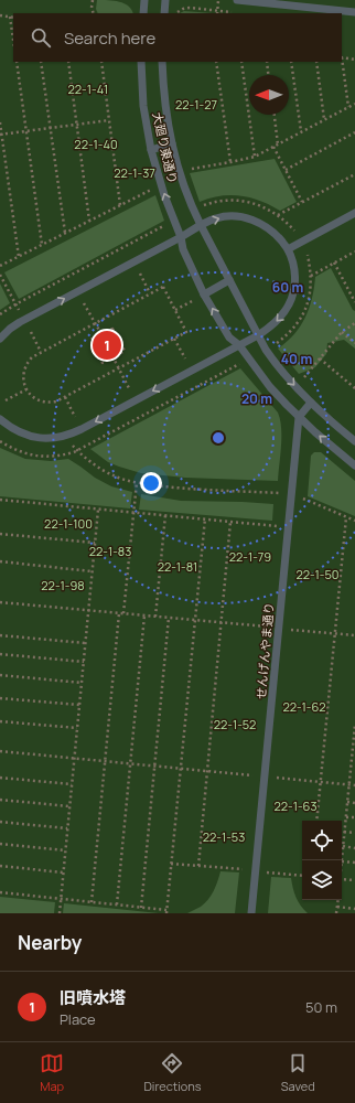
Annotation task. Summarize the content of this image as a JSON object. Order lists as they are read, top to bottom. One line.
{"streets":{"lane":["大廻り東通り","せんげんやま通り"]},"crossings":[["大廻り東通り","せんげんやま通り"]],"parks":["22-1-41","22-1-27","22-1-40","22-1-37","22-1-100","22-1-83","22-1-79","22-1-81","22-1-50","22-1-98","22-1-62","22-1-52","22-1-63","22-1-53"],"north":"left","page":{"search":"Search here","pins":"1","heading":"Nearby","list":[{"mark":"1","name":"旧噴水塔","note":"Place","value":"50 m"}],"nav":["Map","Directions","Saved"]},"rings":["60 m","40 m","20 m"]}
